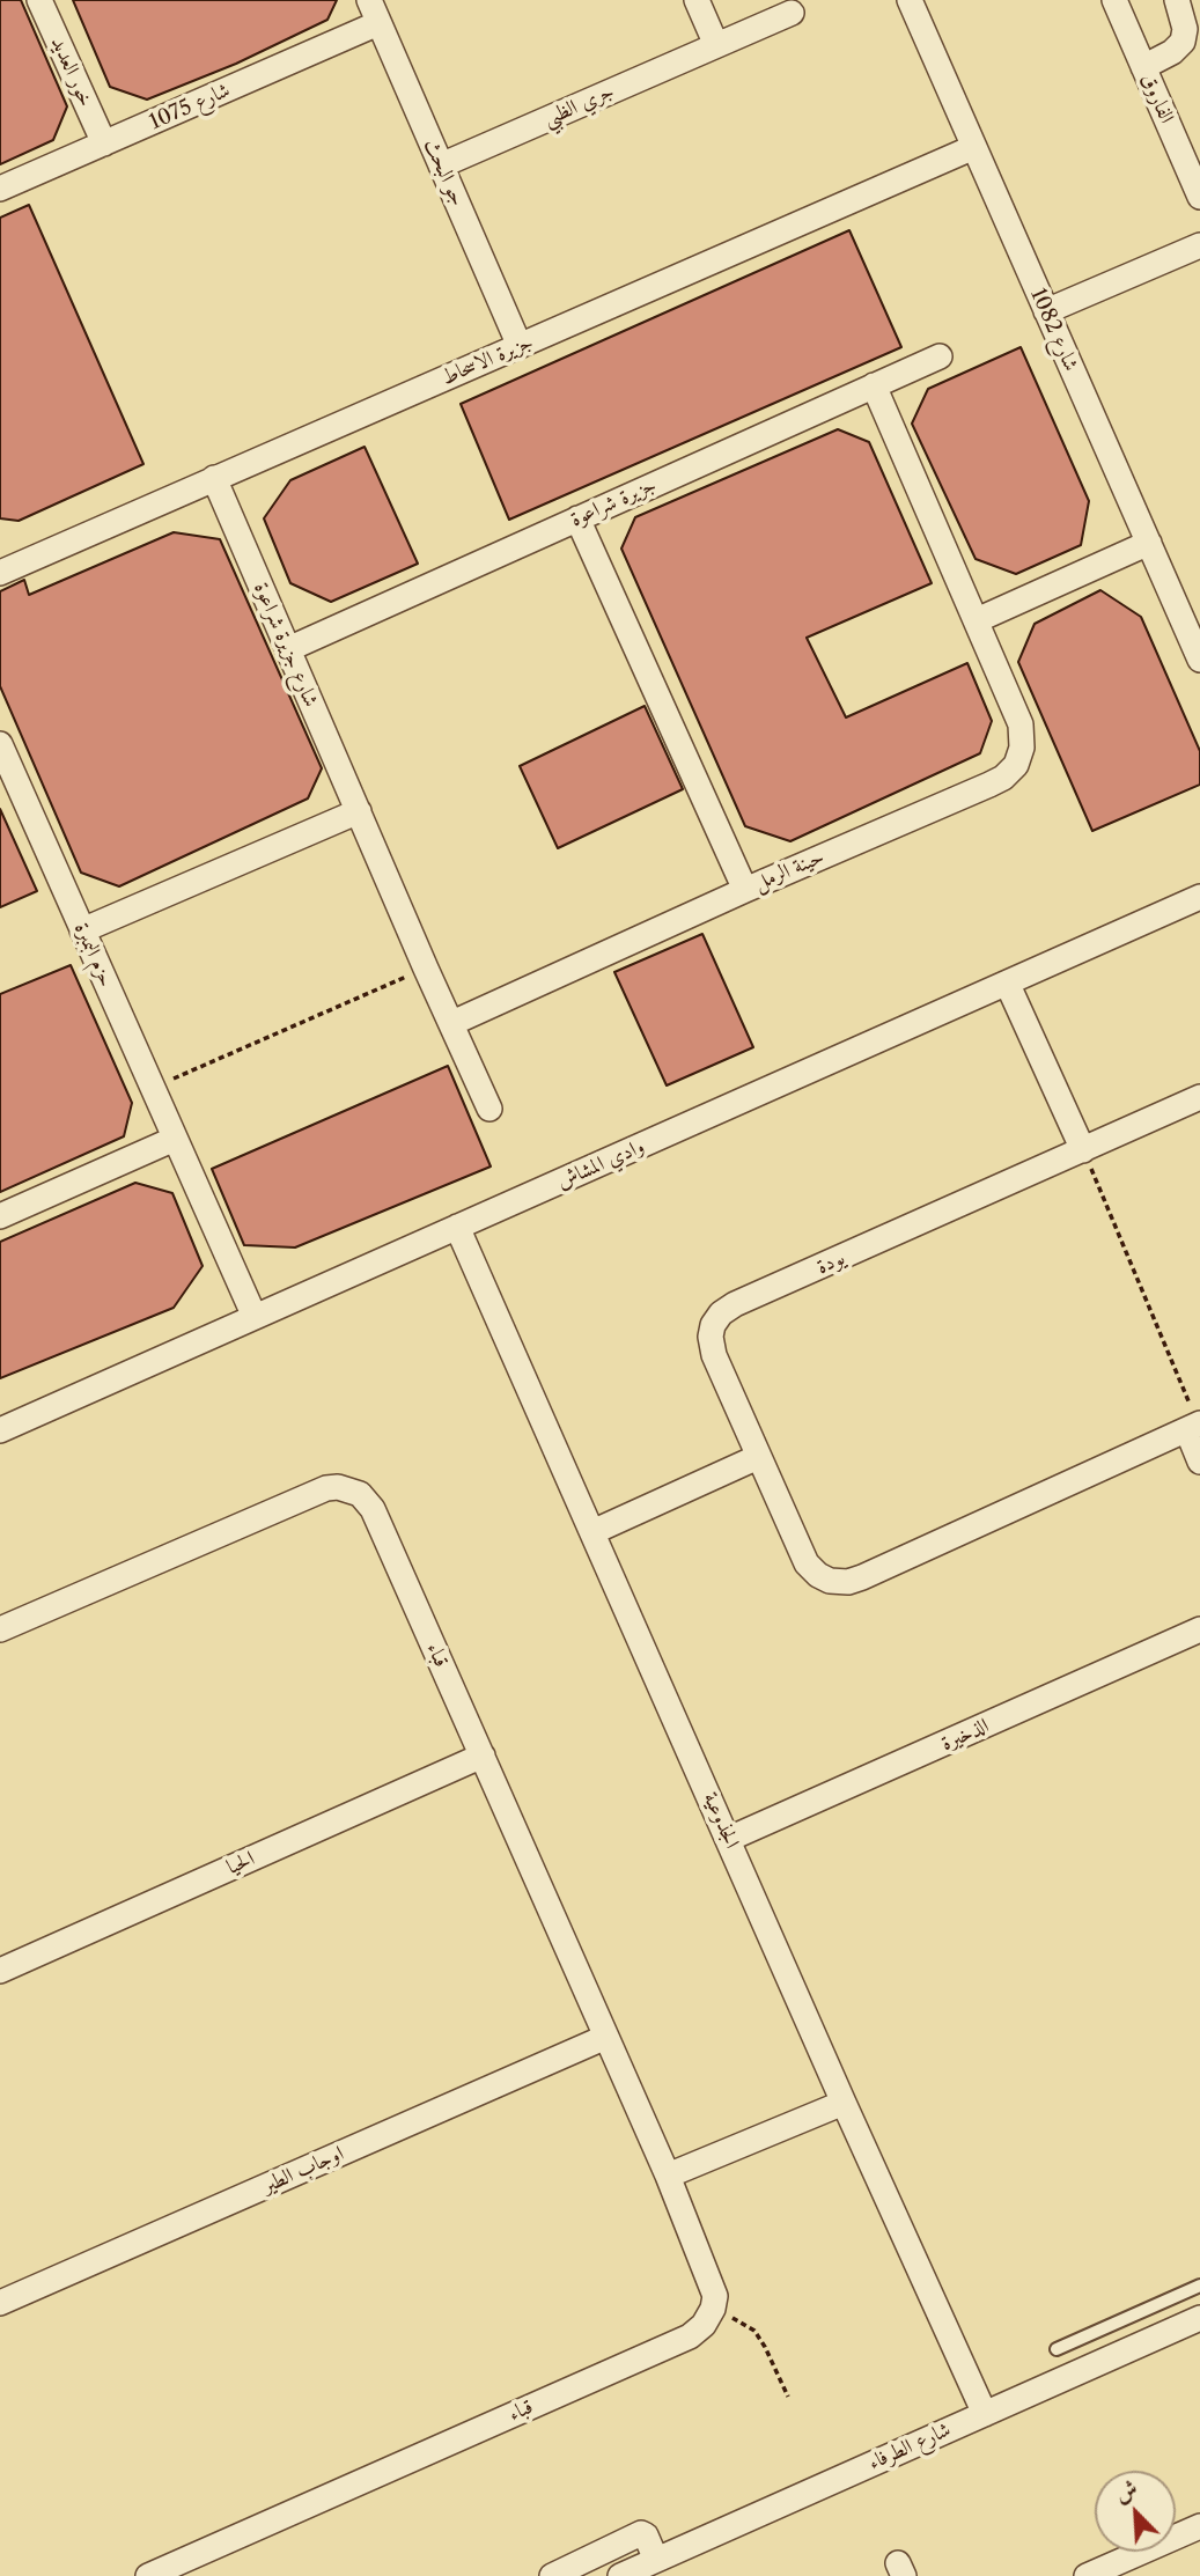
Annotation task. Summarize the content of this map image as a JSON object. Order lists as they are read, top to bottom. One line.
{"streets":{"street":["خور العديد","الفاروق","جري الظبي","شارع 1075","جو البحث","شارع 1082","جزيرة الاسحاط","جزيرة شراعوة","شارع جزيرة شراعوة","حينة الرمل","حزم البمبرة","وادي المشاش","يودة","قباء","الذخيرة","الجذوعية","الحيا","اوجاب الطير","شارع الطرفاء"]},"crossings":[["خور العديد","شارع 1075"],["جري الظبي","جو البحث"],["شارع 1075","جو البحث"],["جو البحث","جزيرة الاسحاط"],["شارع 1082","جزيرة الاسحاط"],["جزيرة الاسحاط","شارع جزيرة شراعوة"],["جزيرة شراعوة","شارع جزيرة شراعوة"],["جزيرة شراعوة","حينة الرمل"],["حزم البمبرة","وادي المشاش"],["وادي المشاش","الجذوعية"],["قباء","الحيا"],["قباء","اوجاب الطير"],["الذخيرة","الجذوعية"],["الجذوعية","شارع الطرفاء"]],"north":"top left"}
